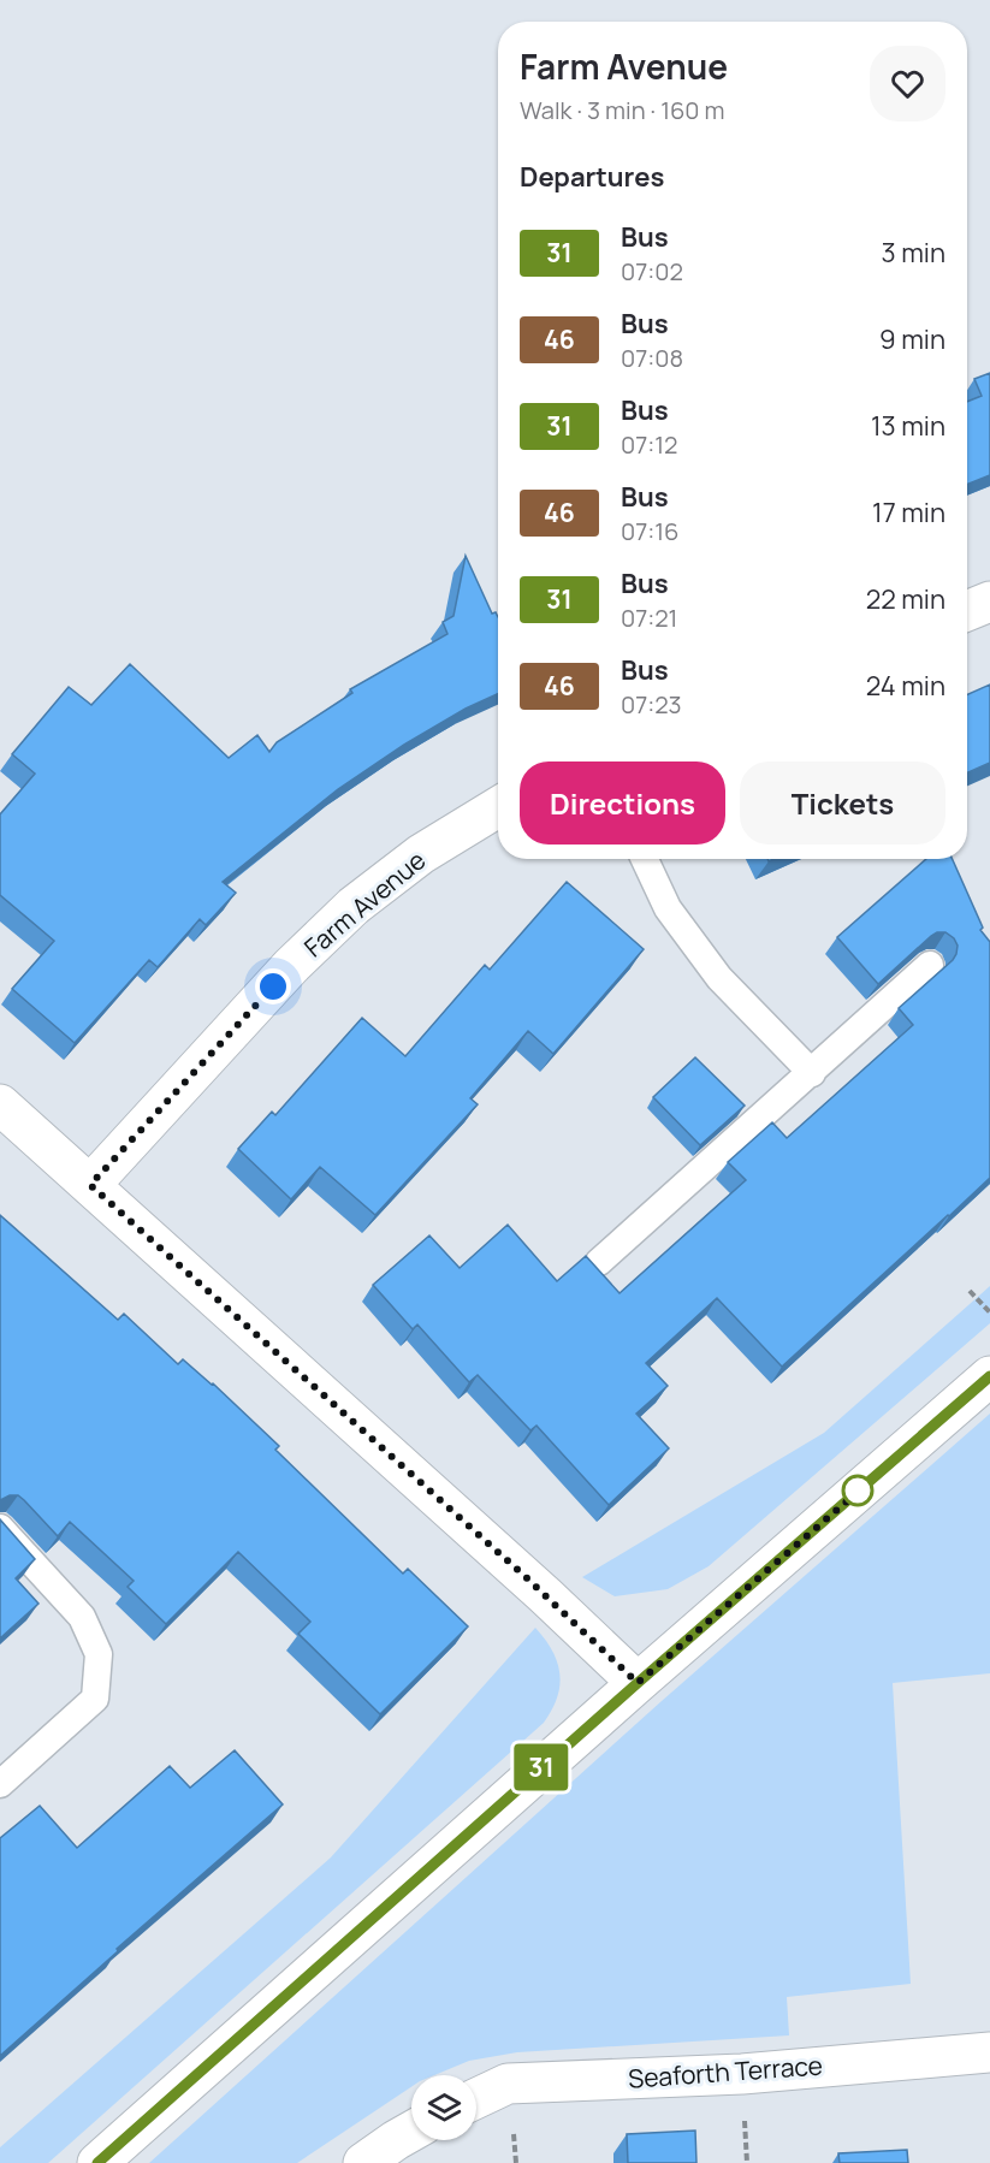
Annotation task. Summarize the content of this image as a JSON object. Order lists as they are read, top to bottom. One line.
{"streets":{"street":["Farm Avenue","Seaforth Terrace"]},"lines":["bus line 31"],"page":{"on_map":"31","heading":[["Farm Avenue","Walk · 3 min · 160 m"],"Departures"],"list":[{"mark":"31","name":"Bus","note":"07:02","value":"3 min"},{"mark":"46","name":"Bus","note":"07:08","value":"9 min"},{"mark":"31","name":"Bus","note":"07:12","value":"13 min"},{"mark":"46","name":"Bus","note":"07:16","value":"17 min"},{"mark":"31","name":"Bus","note":"07:21","value":"22 min"},{"mark":"46","name":"Bus","note":"07:23","value":"24 min"}],"buttons":["Directions","Tickets"]}}
